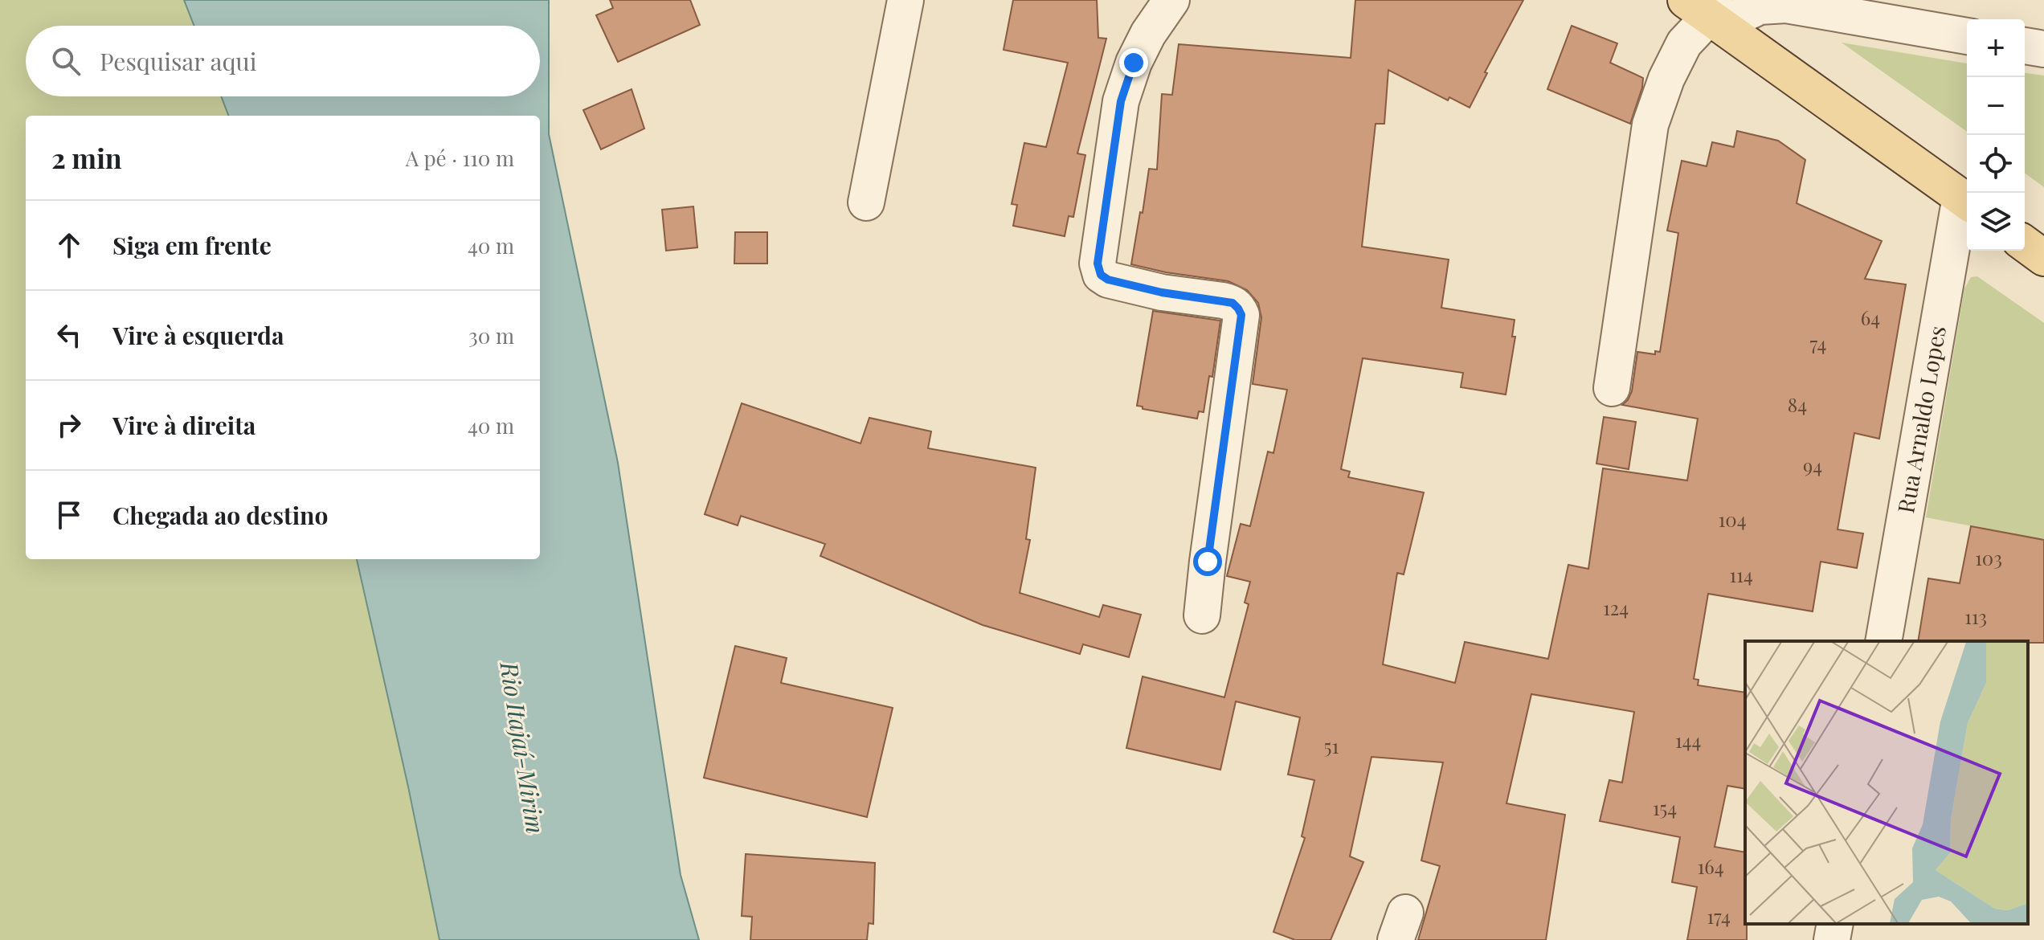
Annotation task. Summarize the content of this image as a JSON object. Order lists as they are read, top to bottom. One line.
{"streets":{"street":["Rua Arnaldo Lopes"]},"water":["Rio Itajaí-Mirim"],"house_numbers":["64","74","84","94","104","103","114","124","113","144","51","154","164","174"],"page":{"map_buttons":["+","−"],"search":"Pesquisar aqui","heading":["2 min","A pé · 110 m"],"list":[["Siga em frente","40 m"],["Vire à esquerda","30 m"],["Vire à direita","40 m"],"Chegada ao destino"]}}
